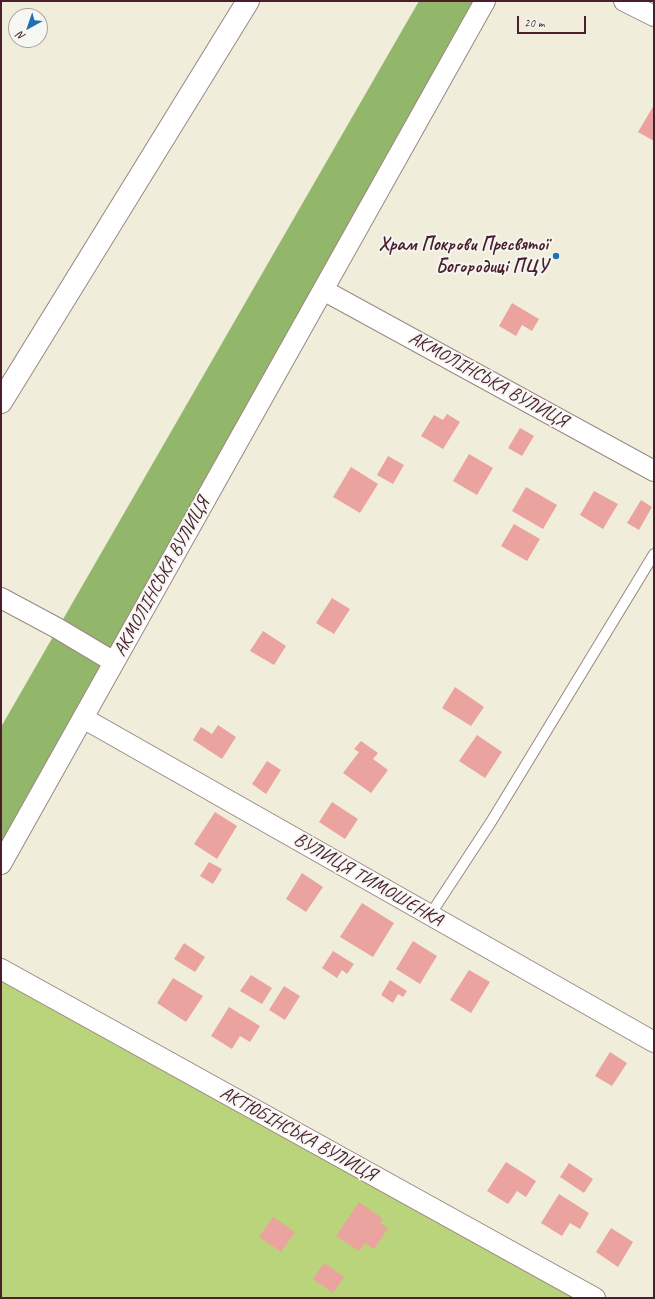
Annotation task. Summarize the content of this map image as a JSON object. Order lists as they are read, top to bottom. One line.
{"streets":{"street":["АКМОЛІНСЬКА ВУЛИЦЯ","ВУЛИЦЯ ТИМОШЕНКА","АКТЮБІНСЬКА ВУЛИЦЯ"]},"crossings":[["АКМОЛІНСЬКА ВУЛИЦЯ","ВУЛИЦЯ ТИМОШЕНКА"]],"places":["Храм Покрови Пресвятої Богородиці ПЦУ"],"scale_bar":"20 m","north":"bottom left"}
